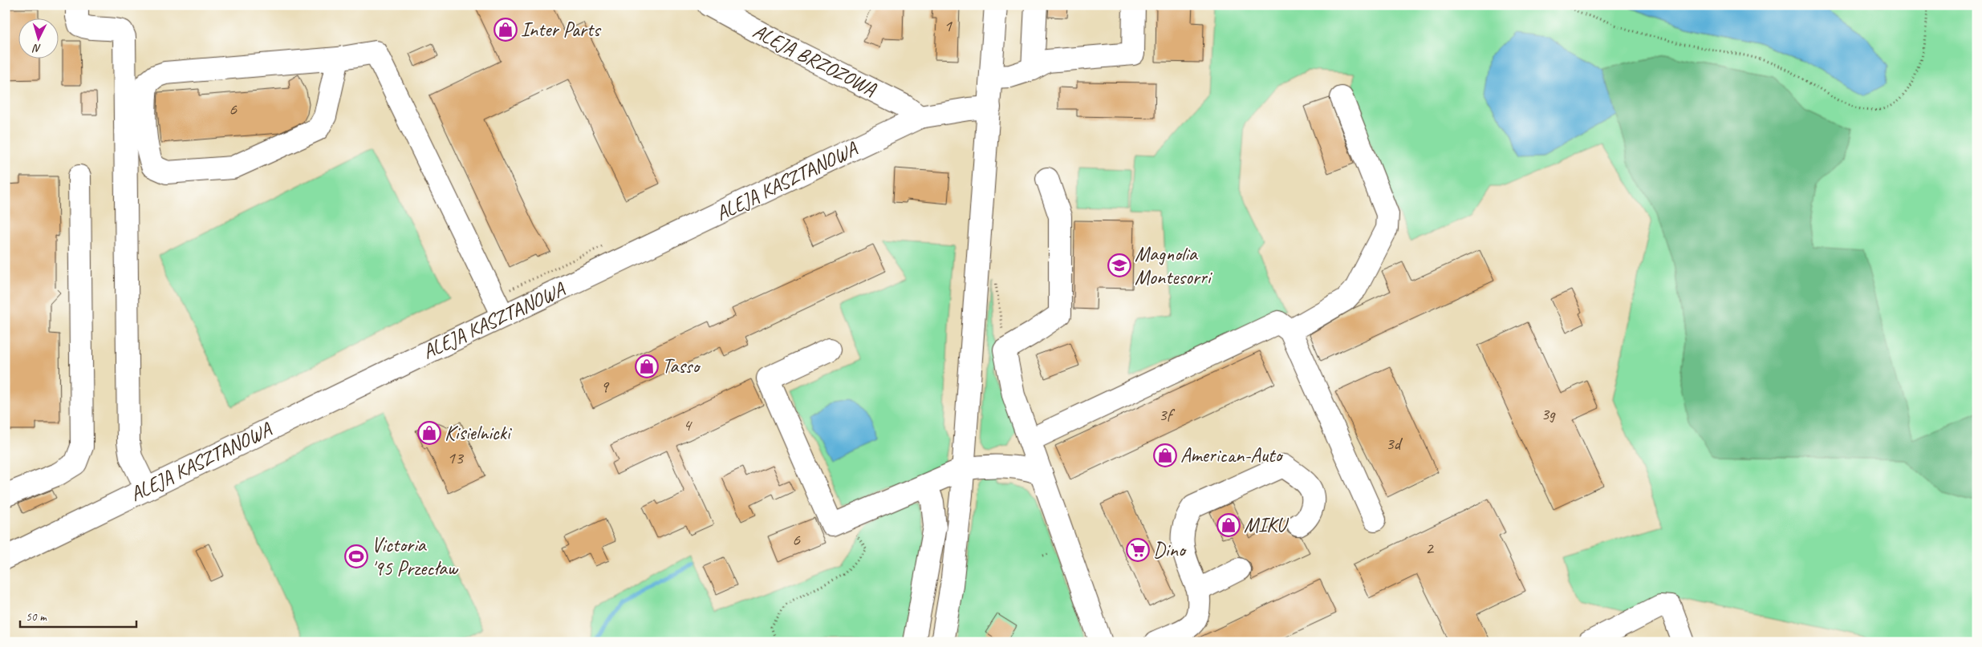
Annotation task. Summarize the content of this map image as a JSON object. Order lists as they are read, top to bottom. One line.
{"streets":{"street":["ALEJA BRZOZOWA","ALEJA KASZTANOWA"]},"crossings":[["ALEJA BRZOZOWA","ALEJA KASZTANOWA"]],"places":{"shop":["Inter Parts","Tasso","Kisielnicki","American-Auto","MIKU"],"school or university":["Magnolia Montesorri"],"supermarket":["Dino"],"sports":["Victoria '95 Przecław"]},"house_numbers":["1","6","9","3g","3f","4","3d","13","6","2"],"scale_bar":"50 m","north":"bottom"}
